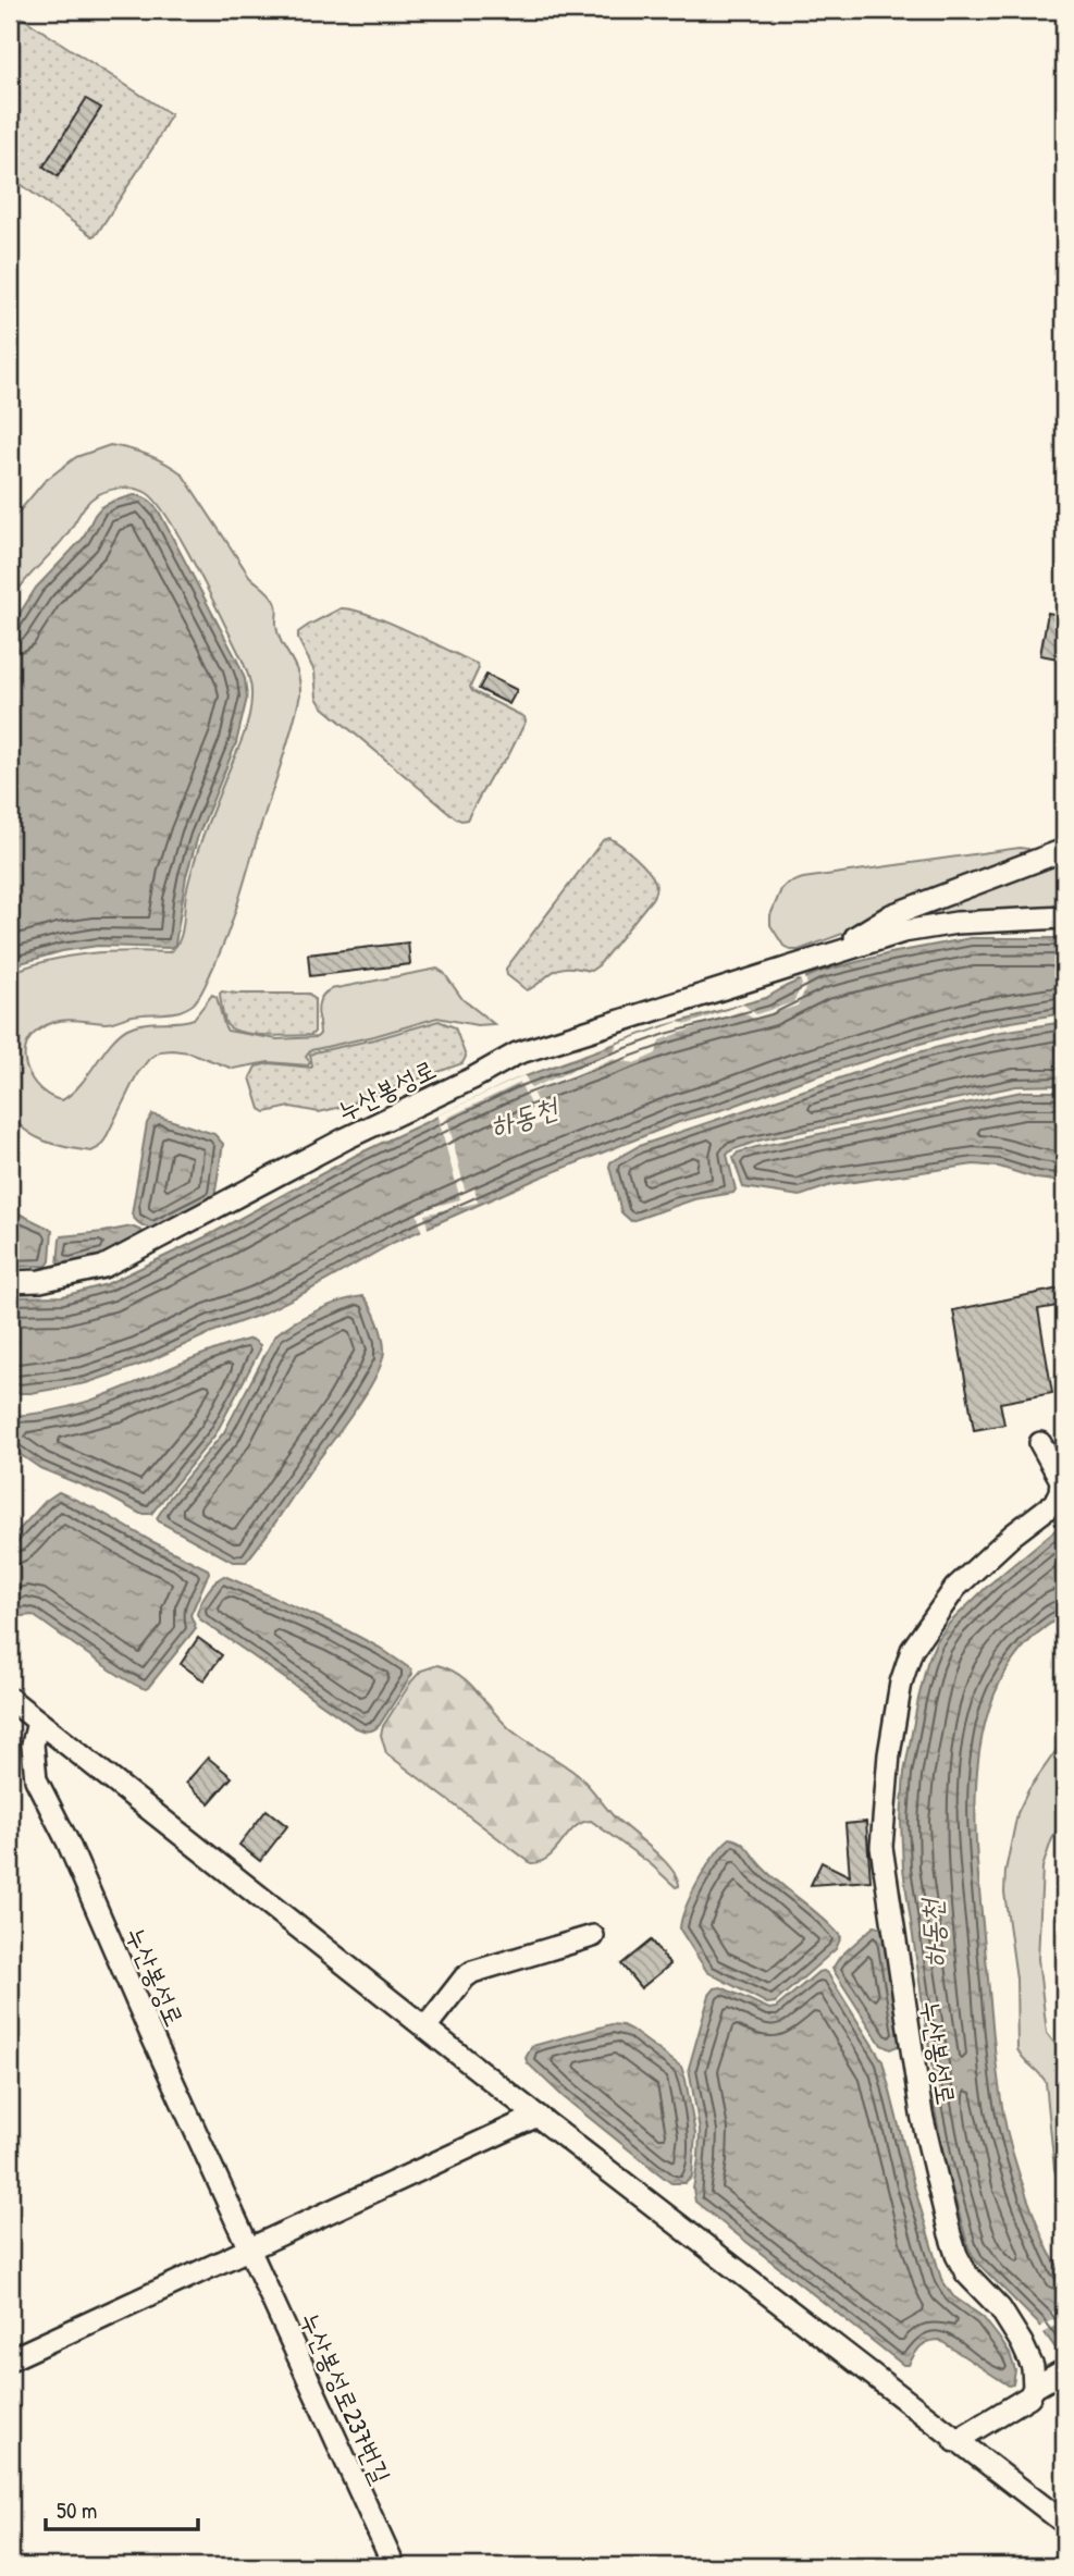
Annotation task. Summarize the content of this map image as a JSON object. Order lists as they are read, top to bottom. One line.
{"streets":{"street":["누산봉성로","누산봉성로237번길"]},"crossings":[["누산봉성로","누산봉성로237번길"]],"water":["하동천"],"scale_bar":"50 m"}
